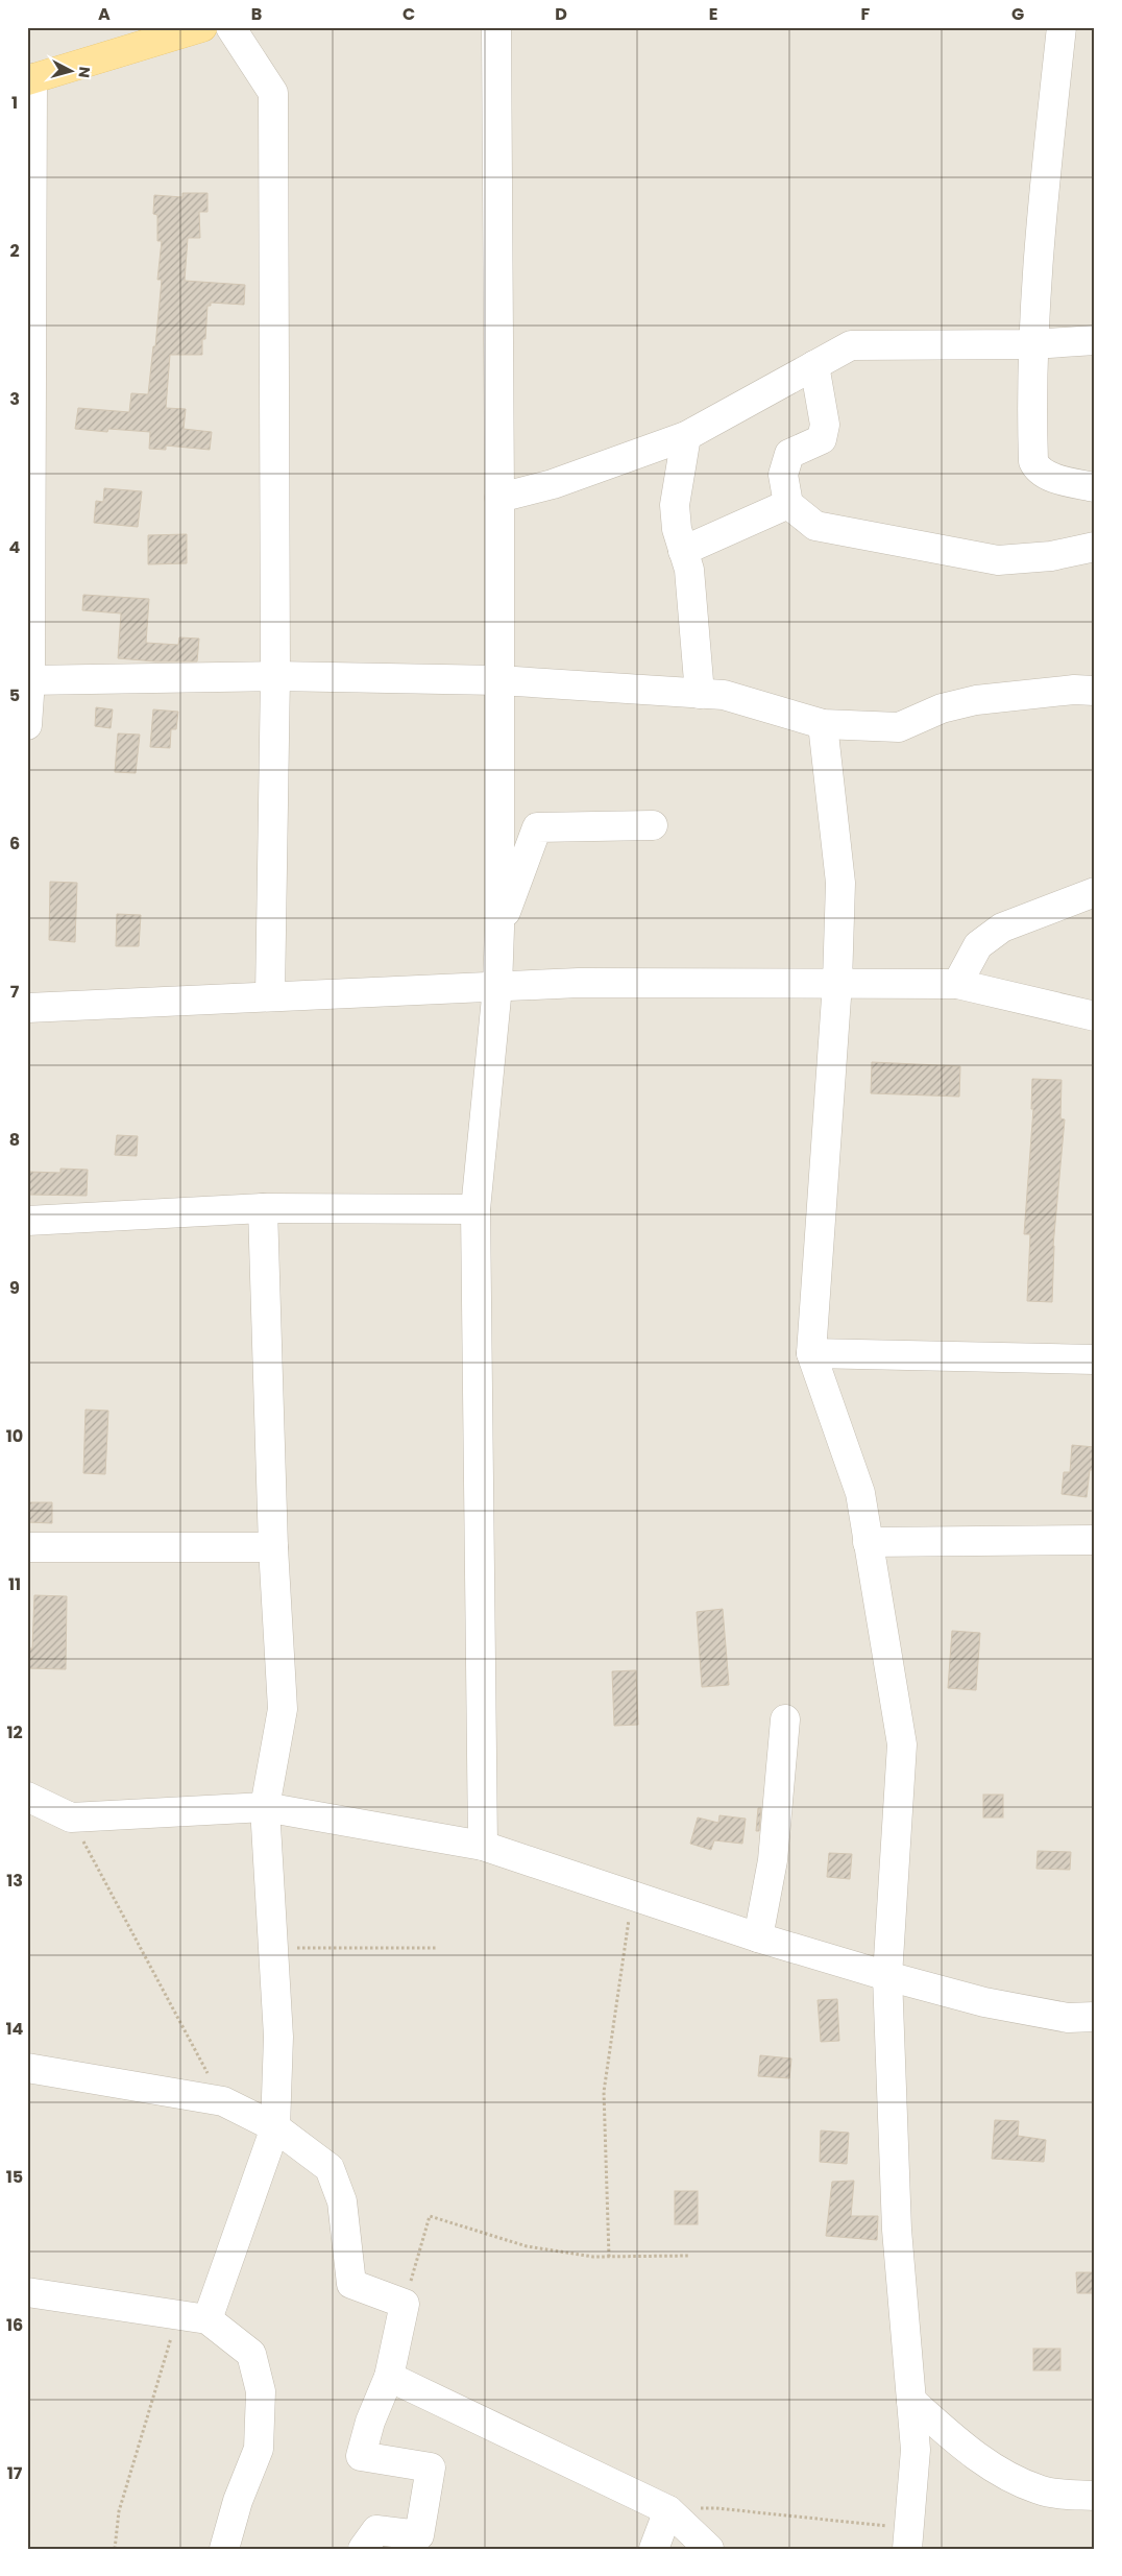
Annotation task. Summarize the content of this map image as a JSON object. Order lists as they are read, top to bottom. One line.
{"north":"right","grid":{"columns":["A","B","C","D","E","F","G"],"rows":["1","2","3","4","5","6","7","8","9","10","11","12","13","14","15","16","17"]}}
